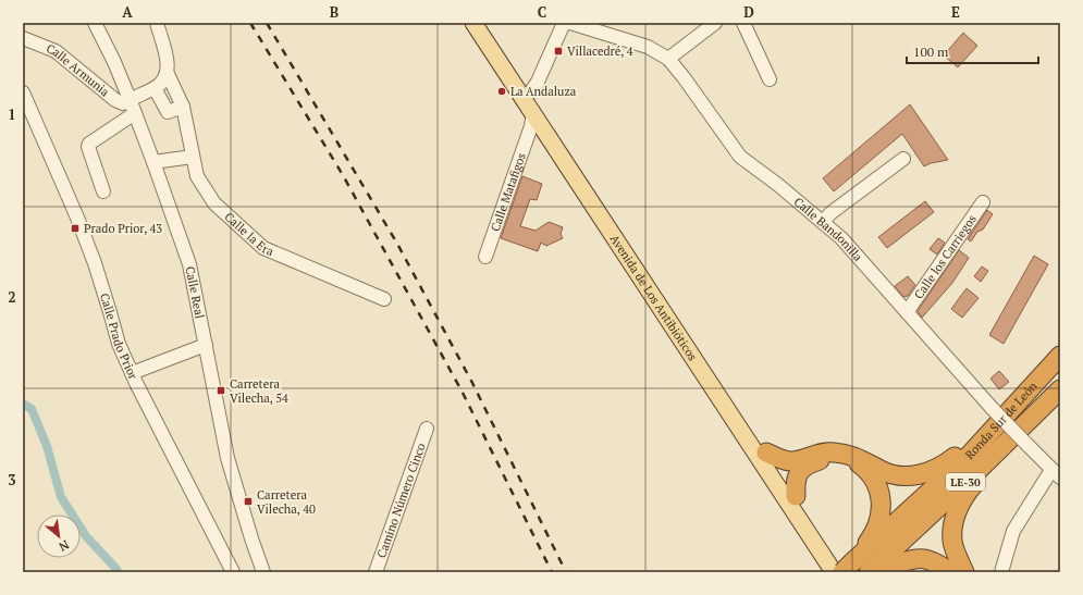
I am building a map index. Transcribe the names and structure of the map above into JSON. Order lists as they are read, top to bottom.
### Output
{
  "streets": {
    "highway": ["Ronda Sur de León", "LE-30"],
    "main road": ["Avenida de Los Antibióticos"],
    "street": [
      "Calle Armunia",
      "Calle Matafigos",
      "Calle Bandonilla",
      "Calle la Era",
      "Calle los Carriegos",
      "Calle Real",
      "Calle Prado Prior",
      "Camino Número Cinco"
    ]
  },
  "crossings": [
    ["Calle Armunia", "Calle Real"],
    ["Calle Matafigos", "Avenida de Los Antibióticos"],
    ["Calle Bandonilla", "Calle los Carriegos"],
    ["Avenida de Los Antibióticos", "Ronda Sur de León"]
  ],
  "places": {
    "transit": [
      "Villacedré, 4",
      "Prado Prior, 43",
      "Carretera Vilecha, 54",
      "Carretera Vilecha, 40"
    ],
    "other": ["La Andaluza"]
  },
  "scale_bar": "100 m",
  "north": "bottom right",
  "grid": {
    "columns": [
      "A",
      "B",
      "C",
      "D",
      "E"
    ],
    "rows": ["1", "2", "3"]
  }
}
